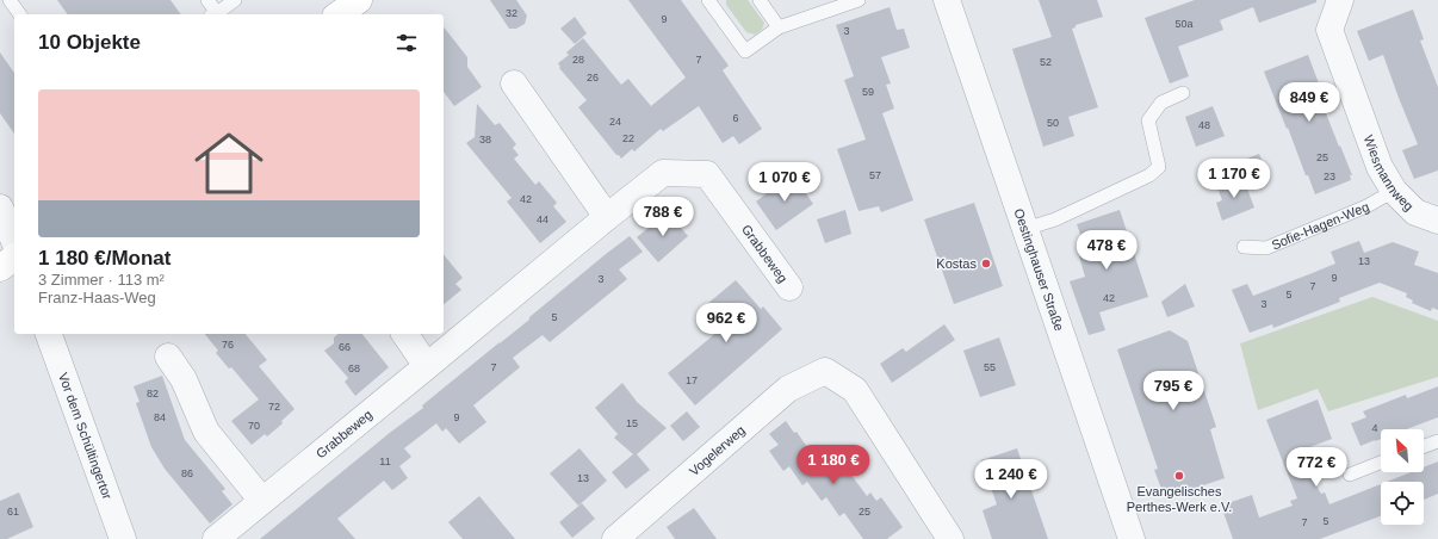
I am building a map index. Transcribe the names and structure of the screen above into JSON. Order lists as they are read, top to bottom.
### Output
{
  "streets": {
    "street": [
      "Wiesmannweg",
      "Grabbeweg",
      "Oestinghauser Straße",
      "Vor dem Schültingertor",
      "Vogelerweg"
    ],
    "lane": ["Sofie-Hagen-Weg"]
  },
  "crossings": [
    ["Wiesmannweg", "Sofie-Hagen-Weg"]
  ],
  "places": ["Kostas", "Evangelisches Perthes-Werk e.V."],
  "house_numbers": [
    "32",
    "9",
    "50a",
    "3",
    "28",
    "7",
    "52",
    "26",
    "59",
    "6",
    "24",
    "50",
    "48",
    "22",
    "38",
    "25",
    "57",
    "23",
    "42",
    "44",
    "13",
    "9",
    "3",
    "7",
    "5",
    "42",
    "3",
    "5",
    "76",
    "66",
    "7",
    "55",
    "68",
    "17",
    "82",
    "72",
    "84",
    "9",
    "15",
    "70",
    "4",
    "11",
    "86",
    "13",
    "61",
    "25",
    "5",
    "7"
  ],
  "north": "top left",
  "page": {
    "heading": "10 Objekte",
    "list": [
      {
        "name": "1 180 €/Monat",
        "note": "3 Zimmer · 113 m² · Franz-Haas-Weg"
      }
    ],
    "price": [
      "849 €",
      "1 170 €",
      "1 070 €",
      "788 €",
      "478 €",
      "962 €",
      "795 €",
      "1 180 €",
      "772 €",
      "1 240 €"
    ]
  }
}
